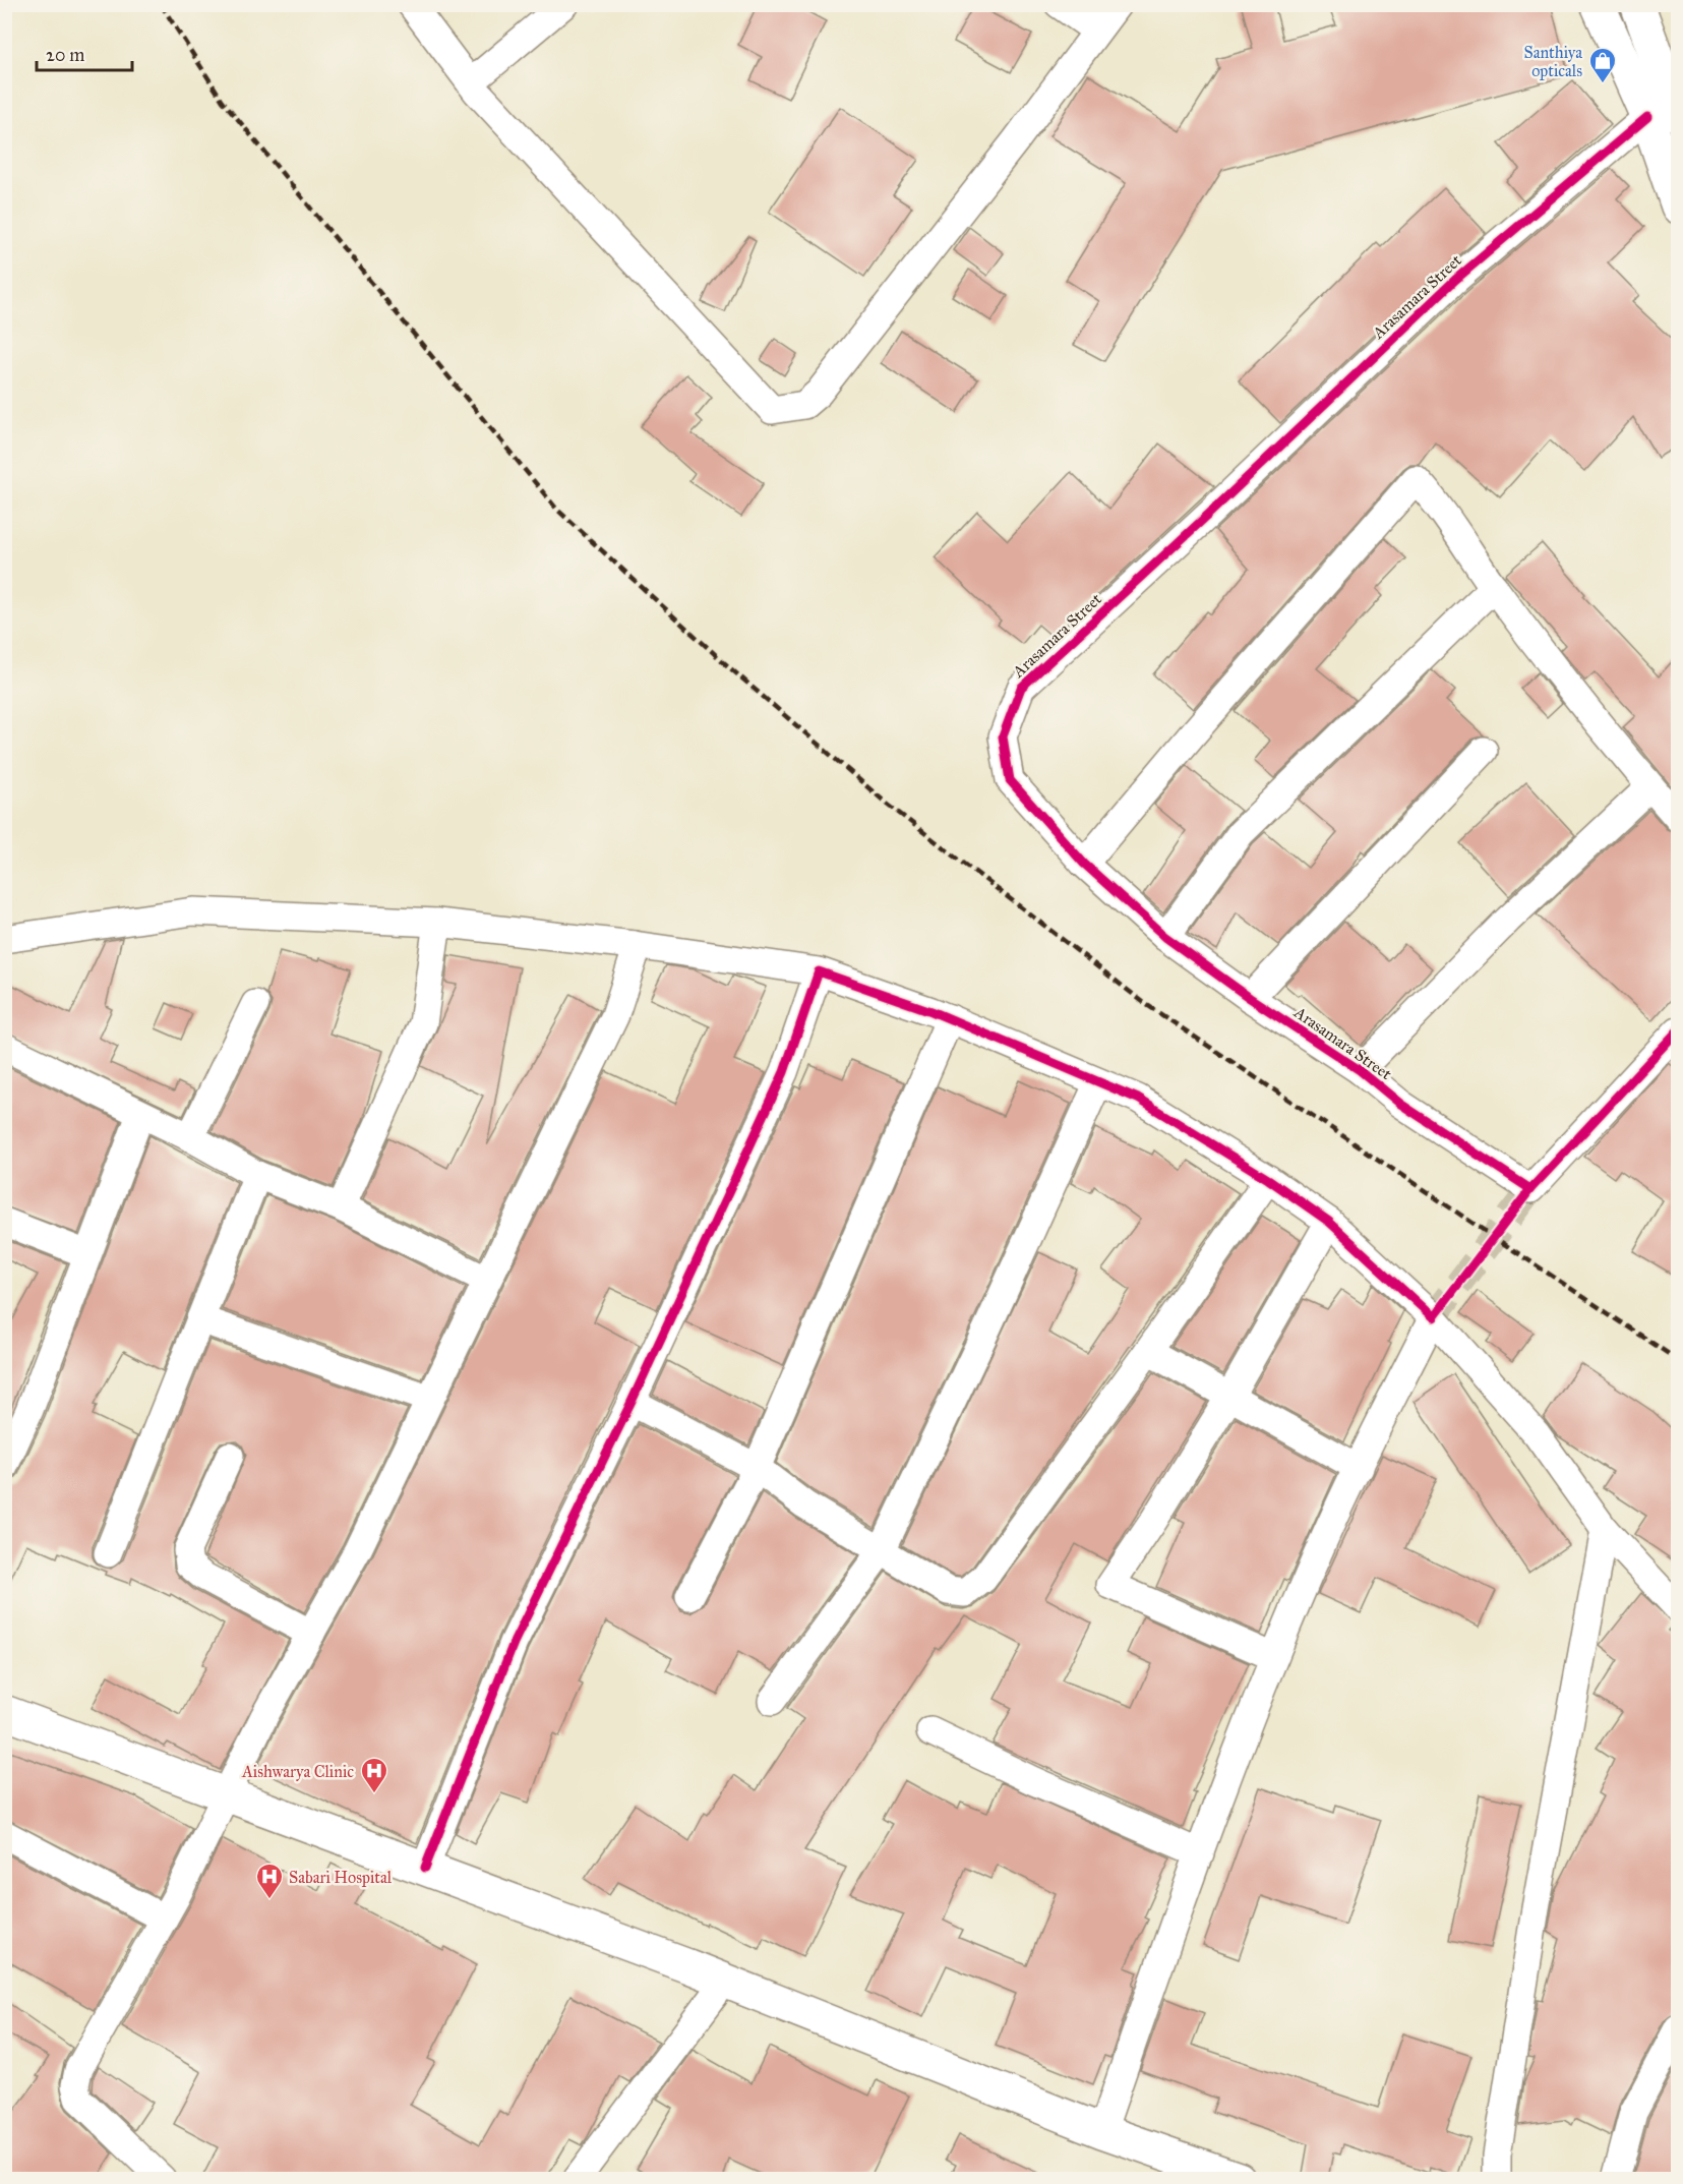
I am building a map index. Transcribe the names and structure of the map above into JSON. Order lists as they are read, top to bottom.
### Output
{
  "streets": {
    "street": ["Arasamara Street"]
  },
  "places": {
    "shop": ["Santhiya opticals"],
    "hospital": ["Aishwarya Clinic", "Sabari Hospital"]
  },
  "scale_bar": "20 m"
}
